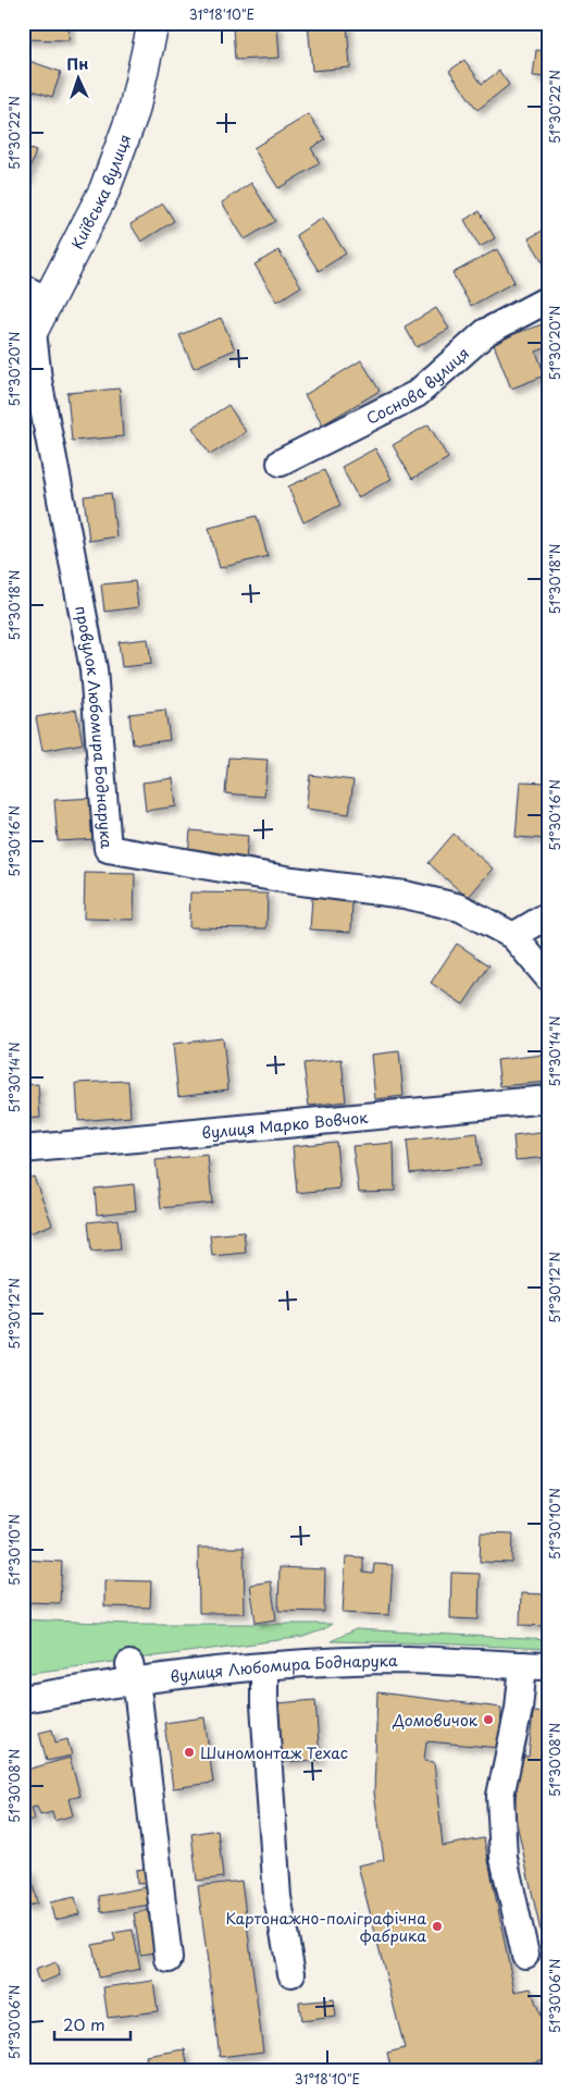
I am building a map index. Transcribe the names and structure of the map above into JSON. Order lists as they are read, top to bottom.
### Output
{
  "streets": {
    "main road": ["Київська вулиця"],
    "street": [
      "Соснова вулиця",
      "провулок Любомира Боднарука",
      "вулиця Марко Вовчок",
      "вулиця Любомира Боднарука"
    ]
  },
  "crossings": [
    ["Київська вулиця", "провулок Любомира Боднарука"]
  ],
  "places": ["Домовичок", "Шиномонтаж Техас", "Картонажно-поліграфічна фабрика"],
  "scale_bar": "20 m",
  "north": "top",
  "coordinates": [
    "31°18'10\"E",
    "51°30'22\"N",
    "51°30'20\"N",
    "51°30'18\"N",
    "51°30'16\"N",
    "51°30'14\"N",
    "51°30'12\"N",
    "51°30'10\"N",
    "51°30'08\"N",
    "51°30'06\"N"
  ]
}
